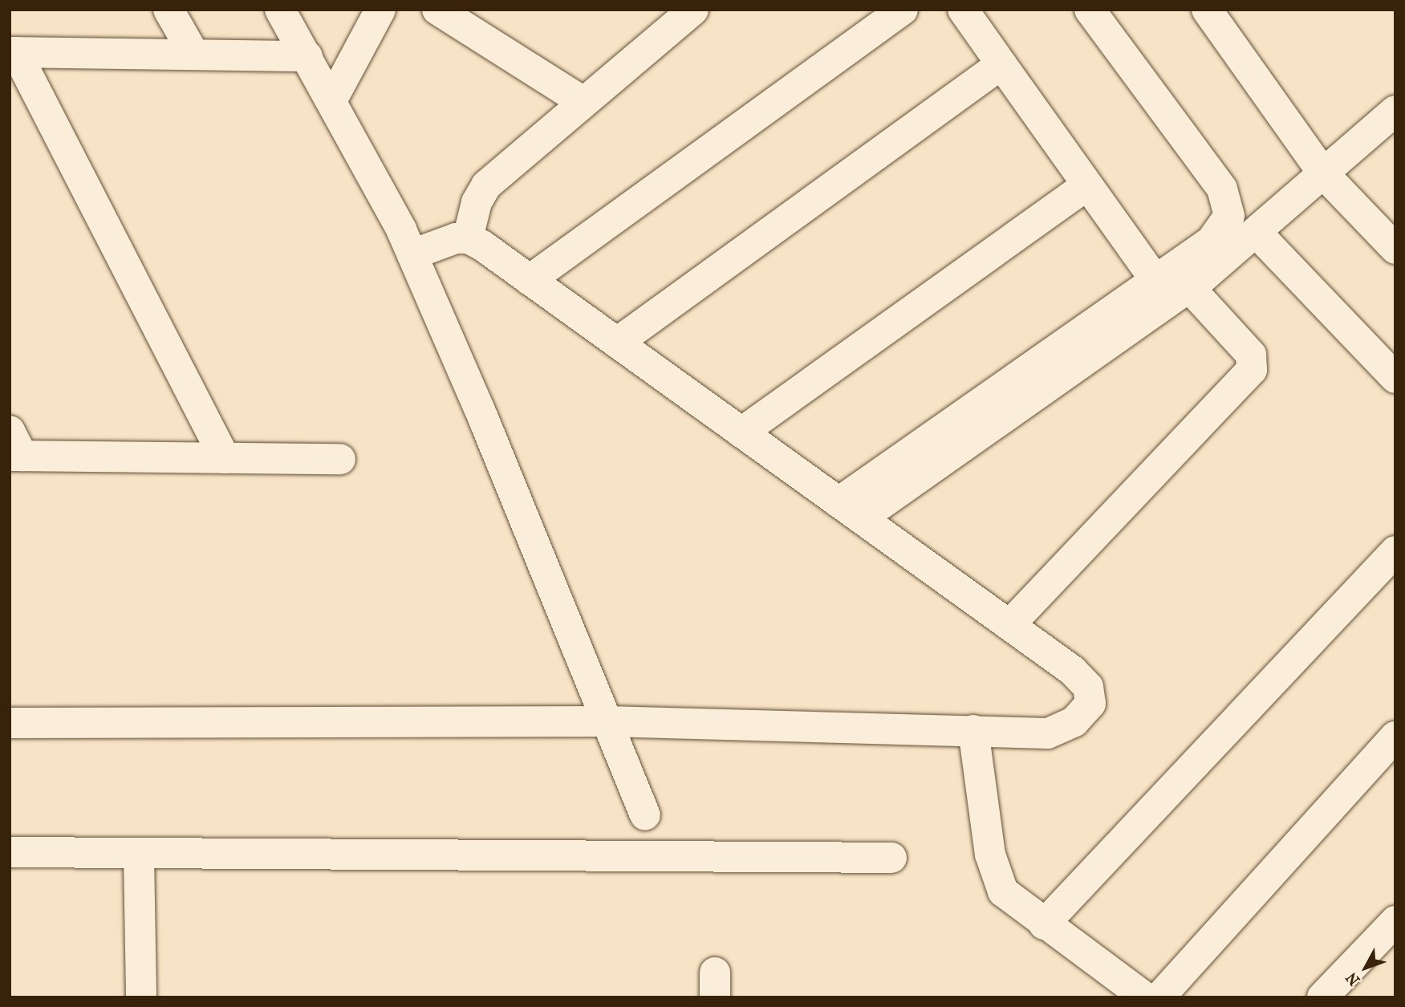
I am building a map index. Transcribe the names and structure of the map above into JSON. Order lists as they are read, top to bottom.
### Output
{
  "north": "bottom left"
}
